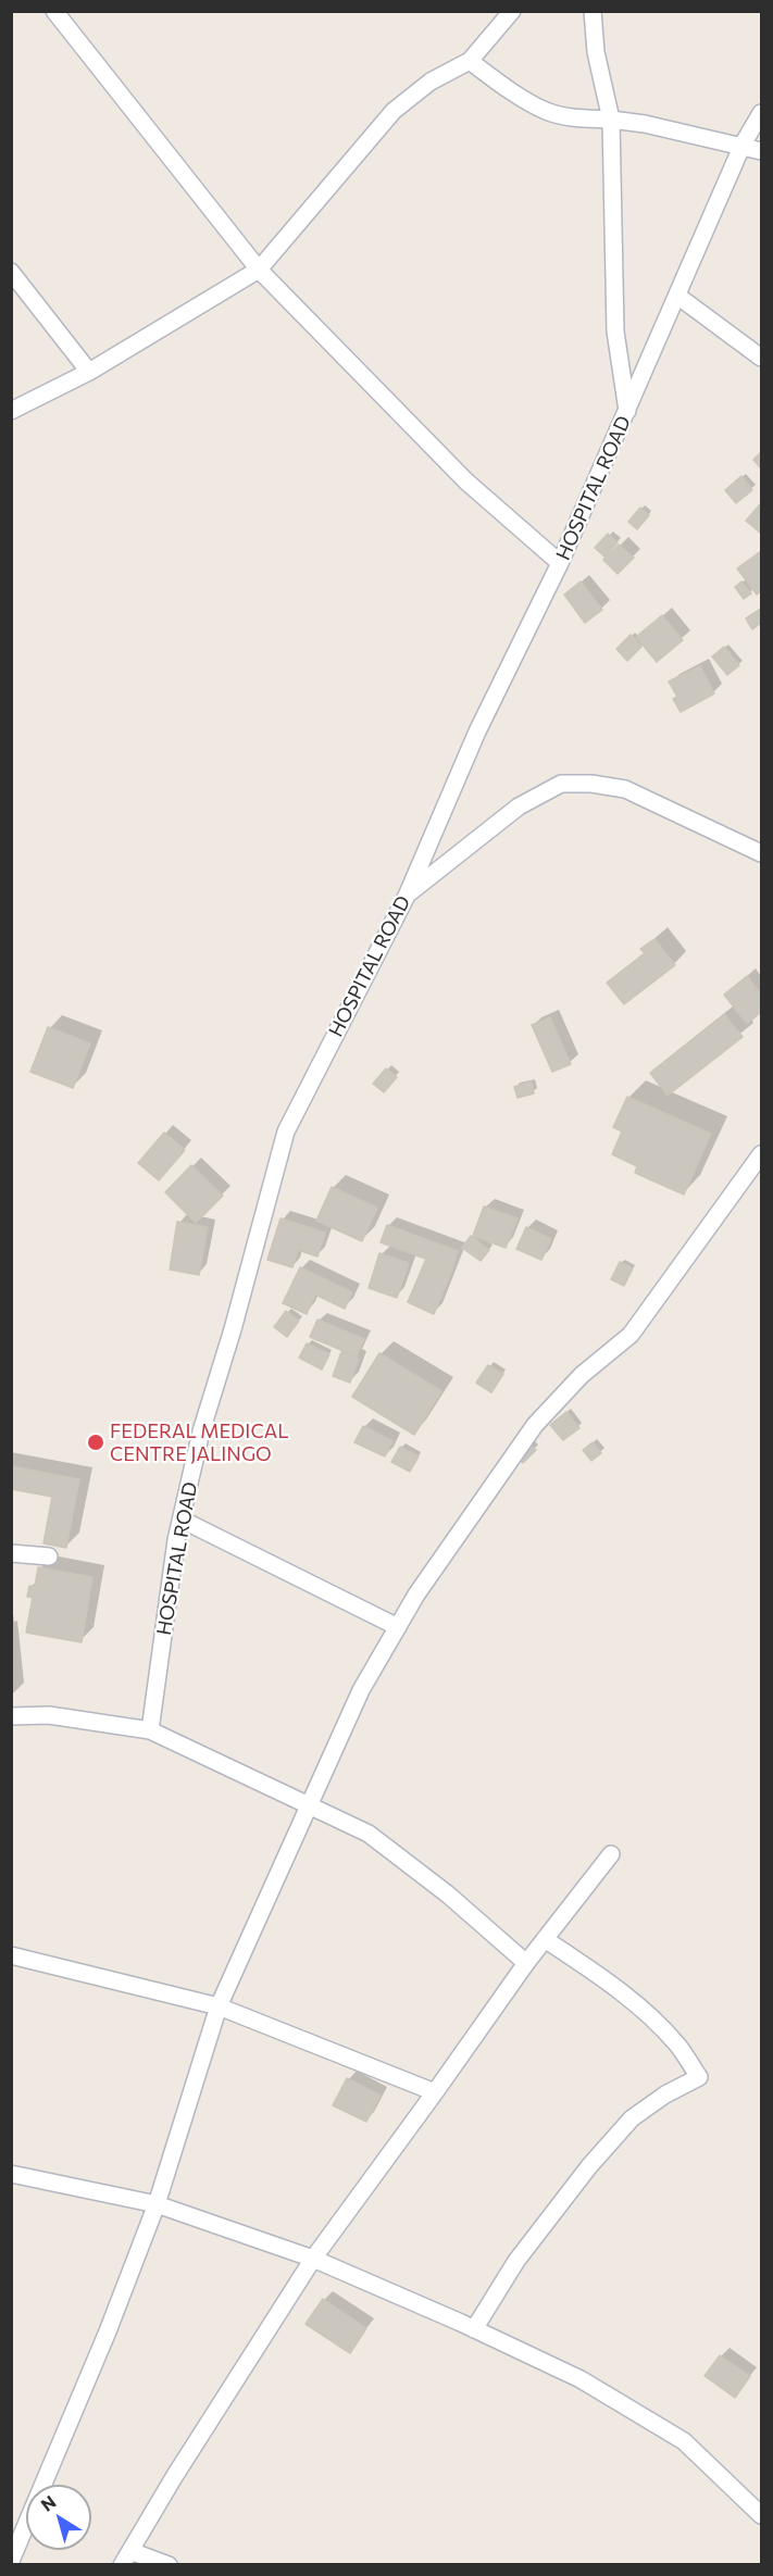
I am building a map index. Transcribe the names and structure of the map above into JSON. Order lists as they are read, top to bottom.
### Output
{
  "streets": {
    "street": ["HOSPITAL ROAD"]
  },
  "places": ["FEDERAL MEDICAL CENTRE JALINGO"],
  "north": "top left"
}
